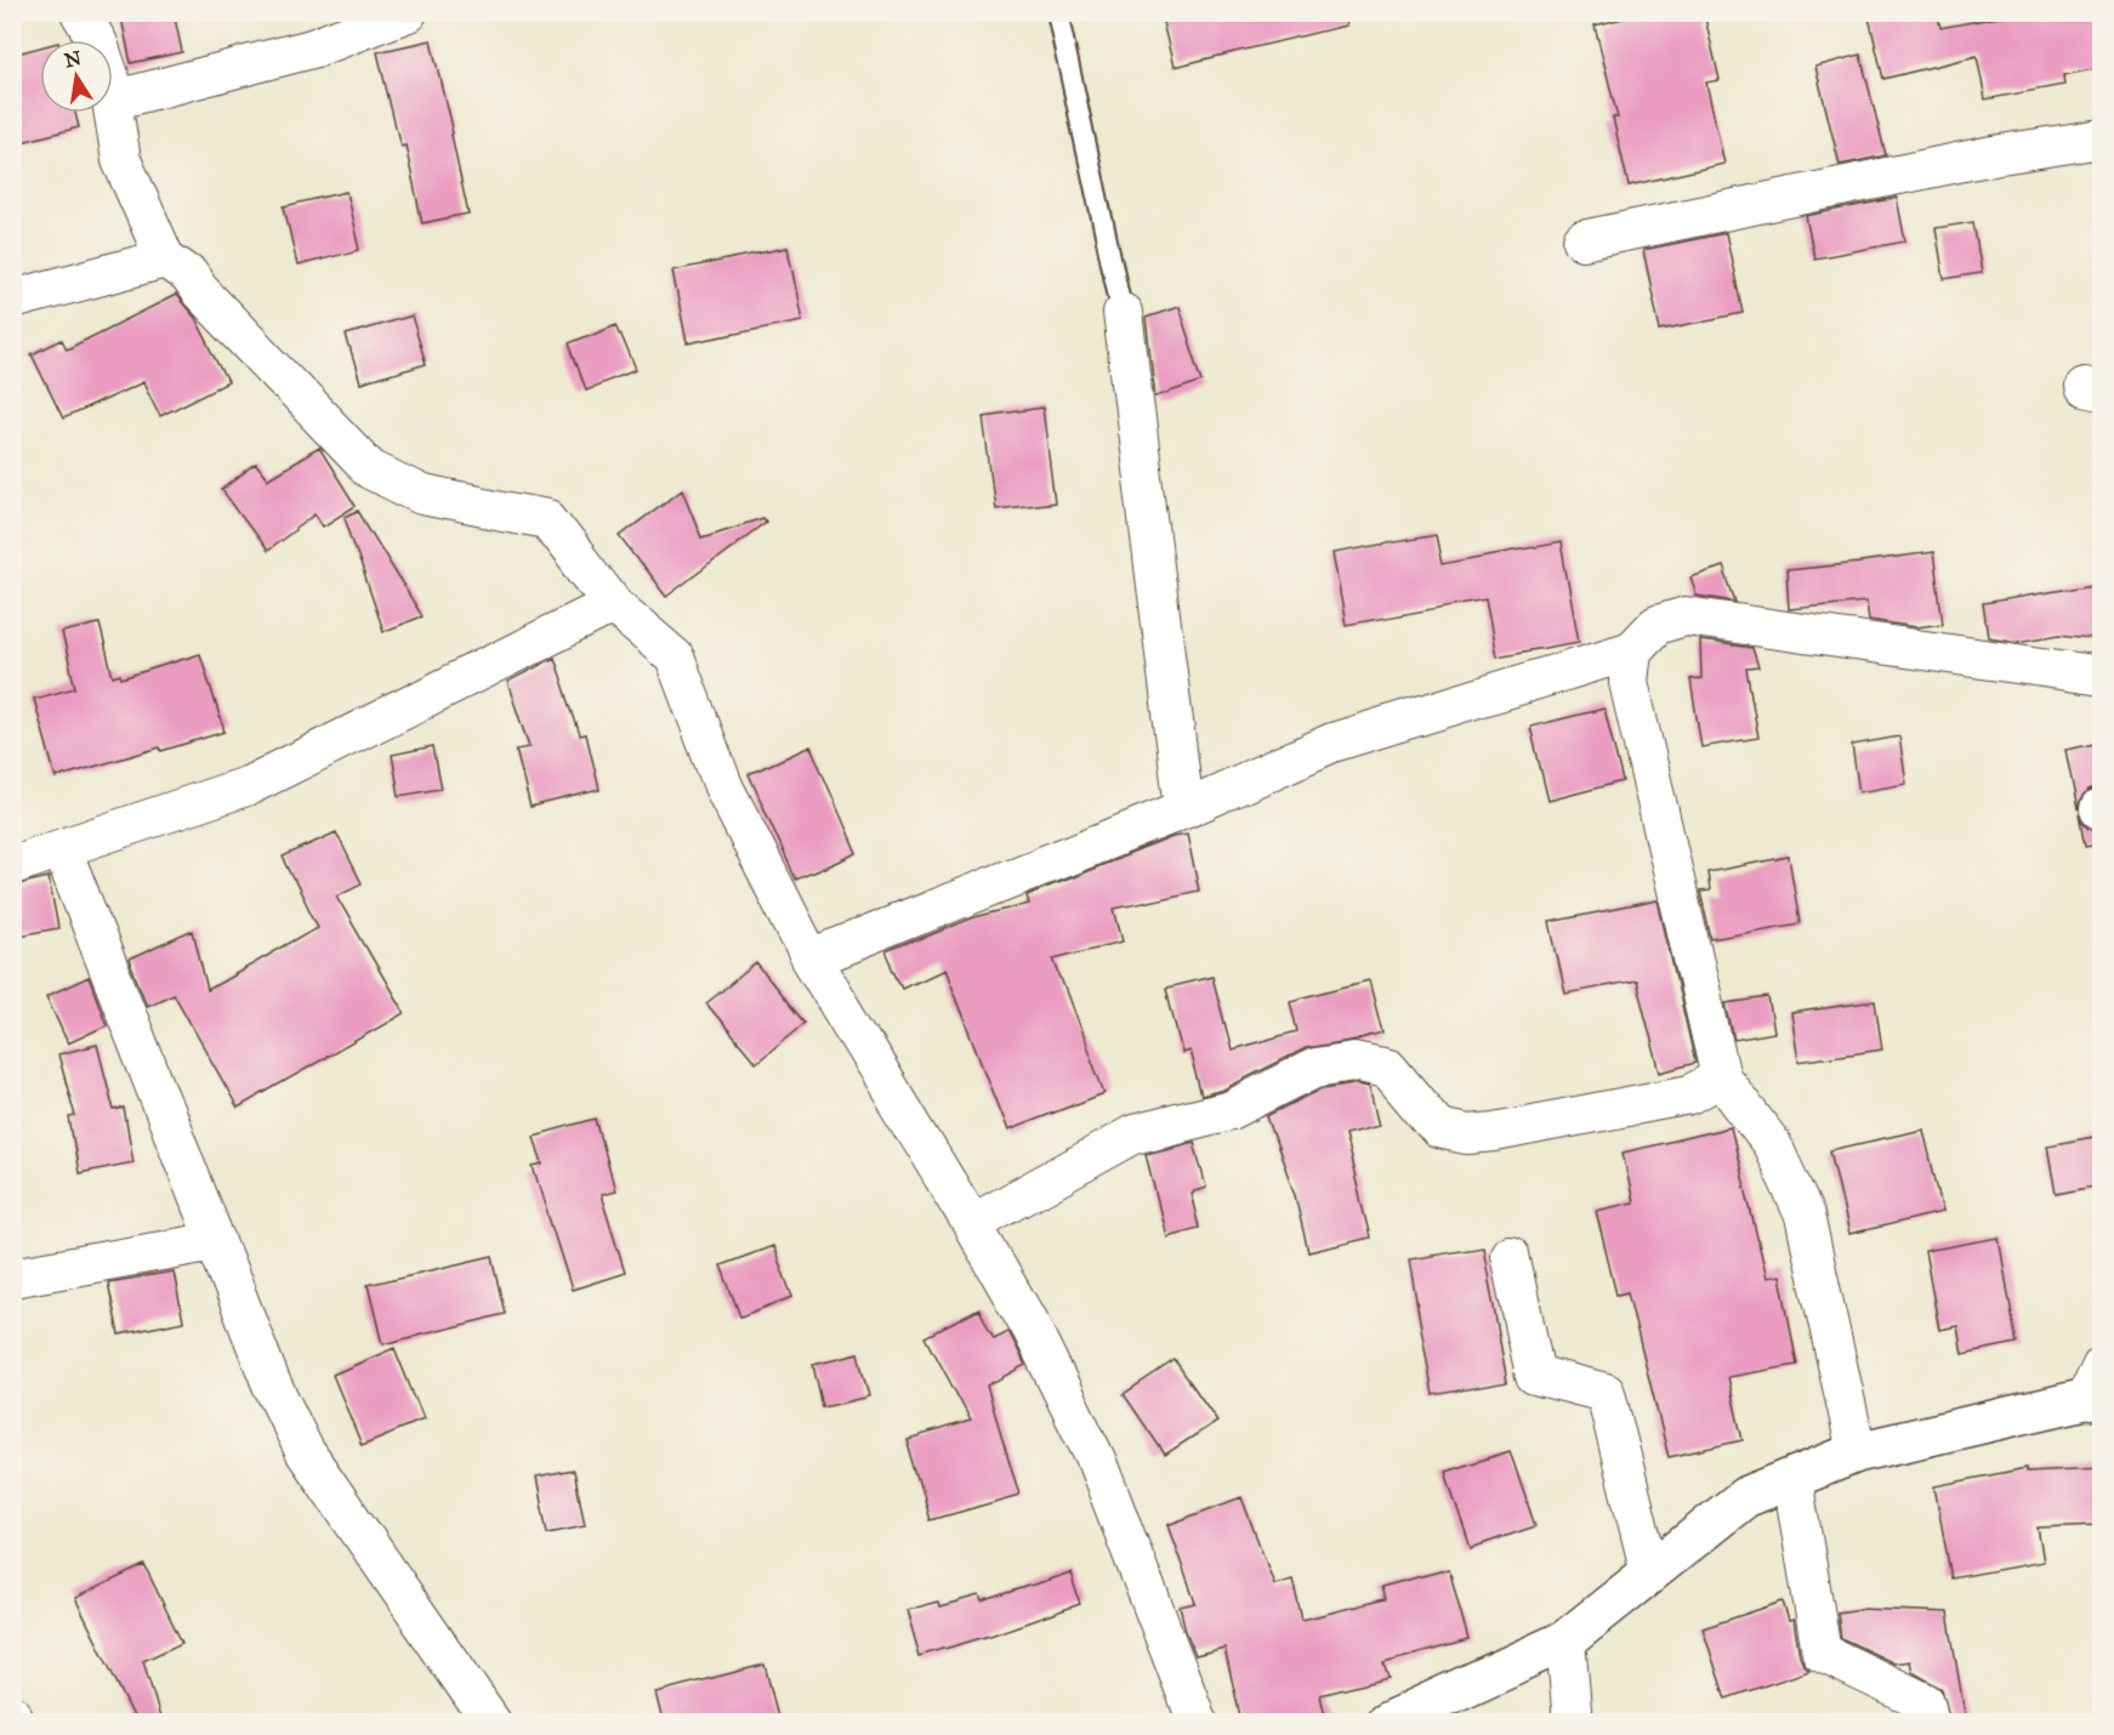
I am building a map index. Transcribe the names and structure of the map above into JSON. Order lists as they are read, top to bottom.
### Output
{
  "north": "top"
}
